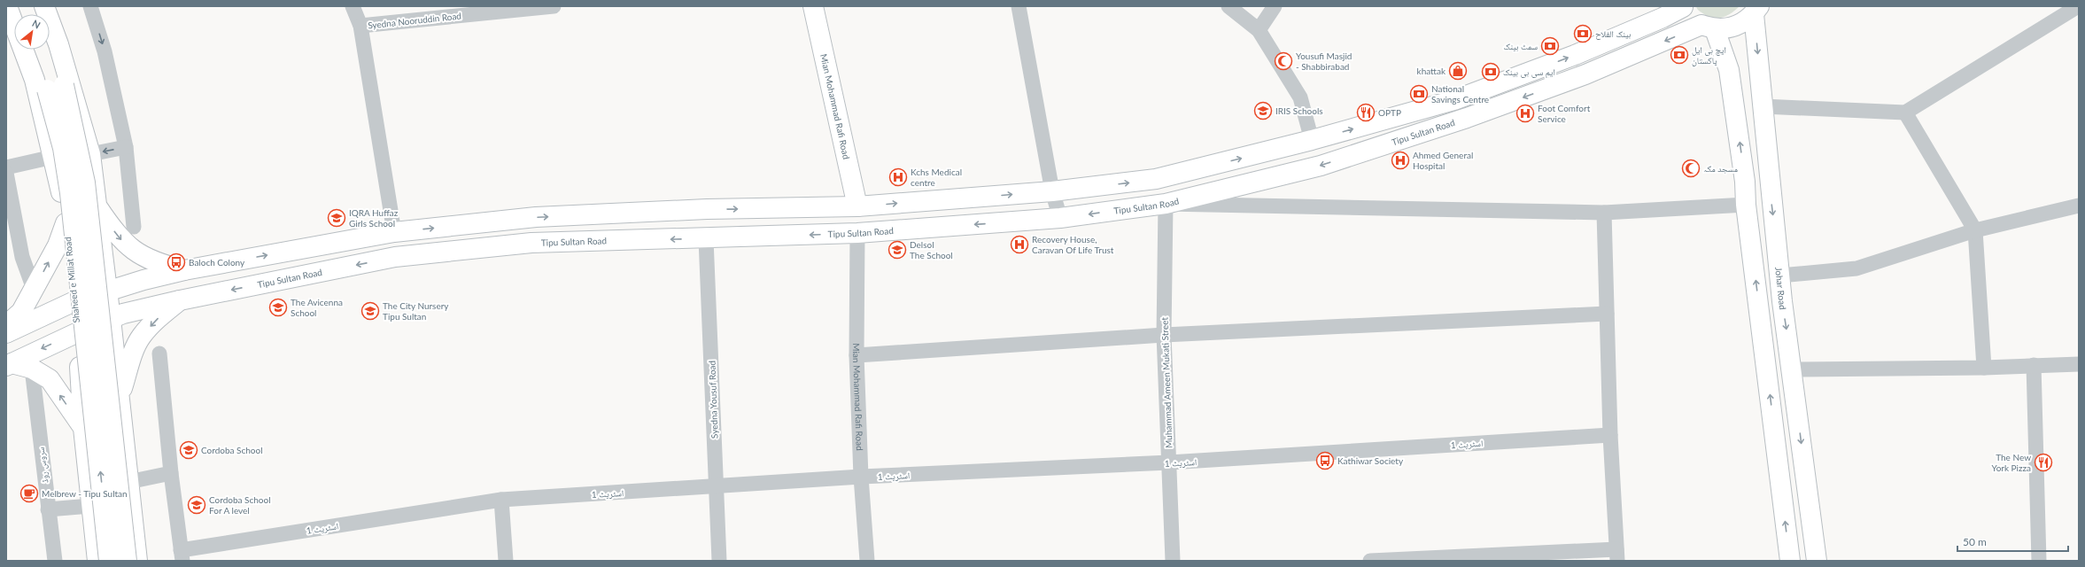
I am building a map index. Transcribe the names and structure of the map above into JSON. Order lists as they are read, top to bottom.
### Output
{
  "streets": {
    "main road": [
      "Mian Mohammad Rafi Road",
      "Tipu Sultan Road",
      "Shaheed e Millat Road",
      "Johar Road"
    ],
    "street": [
      "Syedna Nooruddin Road",
      "Muhammad Ameen Mukati Street",
      "Syedna Yousuf Road",
      "اسٹریٹ 1",
      "سروس روڈ"
    ]
  },
  "crossings": [
    ["Mian Mohammad Rafi Road", "Tipu Sultan Road"],
    ["Mian Mohammad Rafi Road", "اسٹریٹ 1"],
    ["Tipu Sultan Road", "Shaheed e Millat Road"],
    ["Tipu Sultan Road", "Johar Road"],
    ["Tipu Sultan Road", "Muhammad Ameen Mukati Street"],
    ["Tipu Sultan Road", "Syedna Yousuf Road"],
    ["Muhammad Ameen Mukati Street", "اسٹریٹ 1"],
    ["Syedna Yousuf Road", "اسٹریٹ 1"]
  ],
  "places": {
    "bank": [
      "بینک الفلاح",
      "سمٹ بینک",
      "ایچ بی ایل پاکستان",
      "ایم سی بی بینک",
      "National Savings Centre"
    ],
    "mosque": ["Yousufi Masjid - Shabbirabad", "مسجد مکہ"],
    "shop": ["khattak"],
    "school or university": [
      "IRIS Schools",
      "IQRA Huffaz Girls School",
      "Delsol The School",
      "The Avicenna School",
      "The City Nursery Tipu Sultan",
      "Cordoba School",
      "Cordoba School For A level"
    ],
    "restaurant": ["OPTP", "The New York Pizza"],
    "hospital": [
      "Foot Comfort Service",
      "Ahmed General Hospital",
      "Kchs Medical centre",
      "Recovery House, Caravan Of Life Trust"
    ],
    "bus stop": ["Baloch Colony", "Kathiwar Society"],
    "cafe": ["Melbrew - Tipu Sultan"]
  },
  "scale_bar": "50 m",
  "north": "top right"
}
